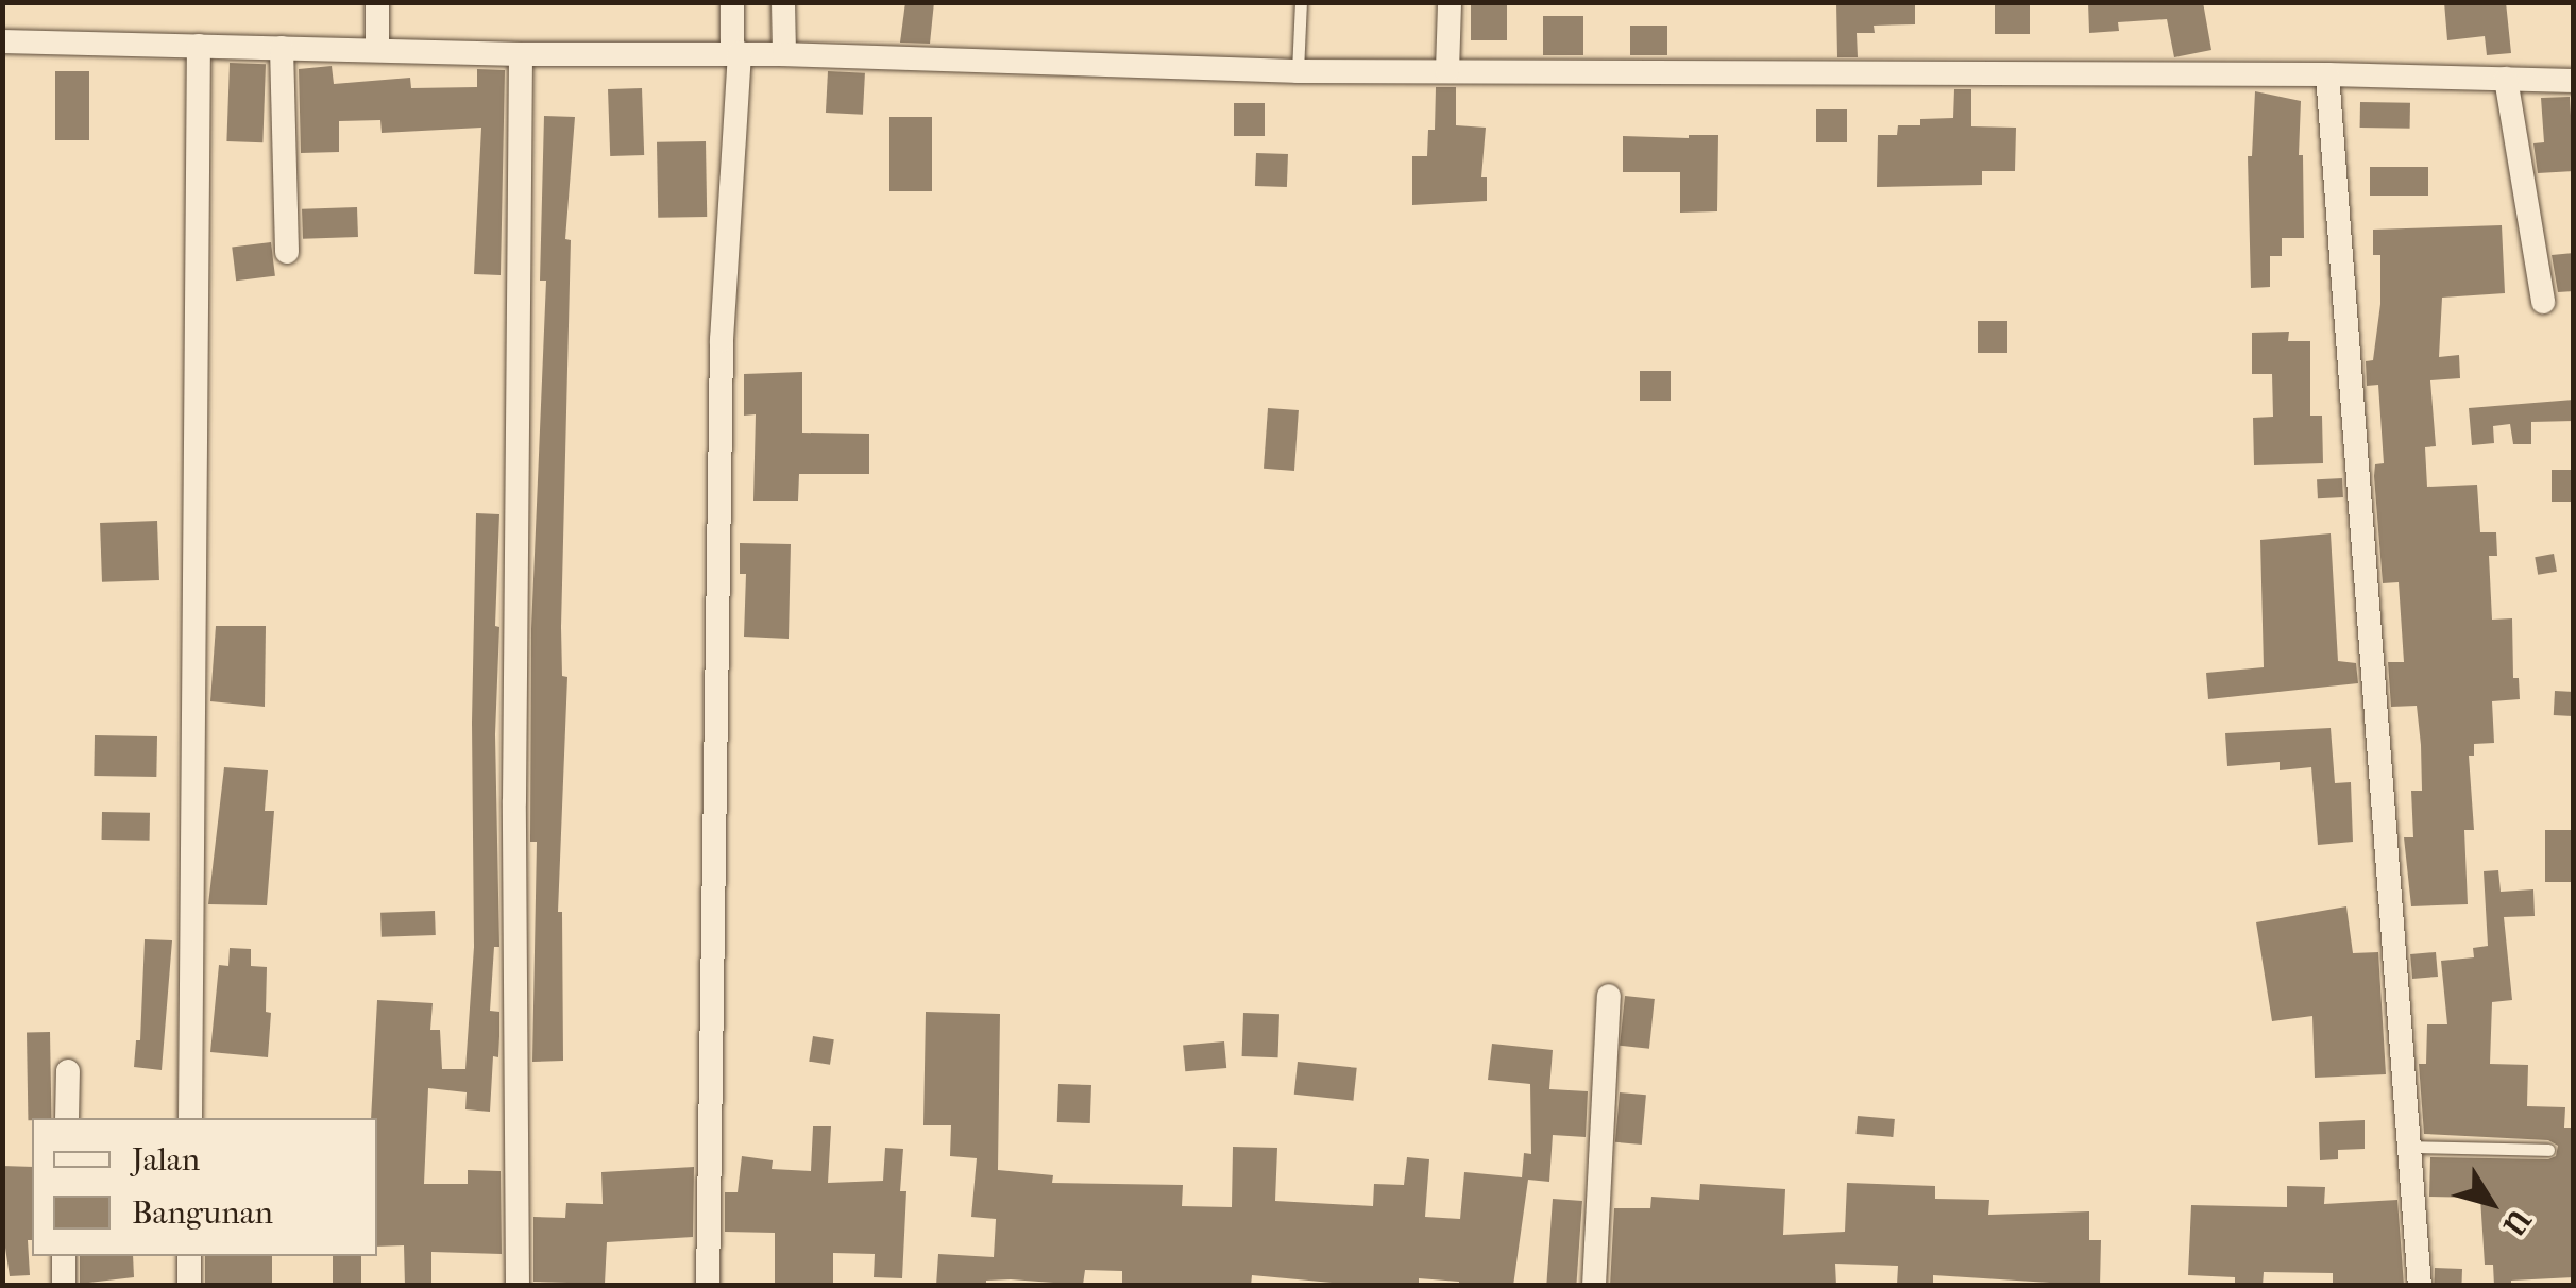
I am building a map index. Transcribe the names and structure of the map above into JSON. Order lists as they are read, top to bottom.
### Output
{
  "legend": ["Jalan", "Bangunan"],
  "north": "bottom right"
}
